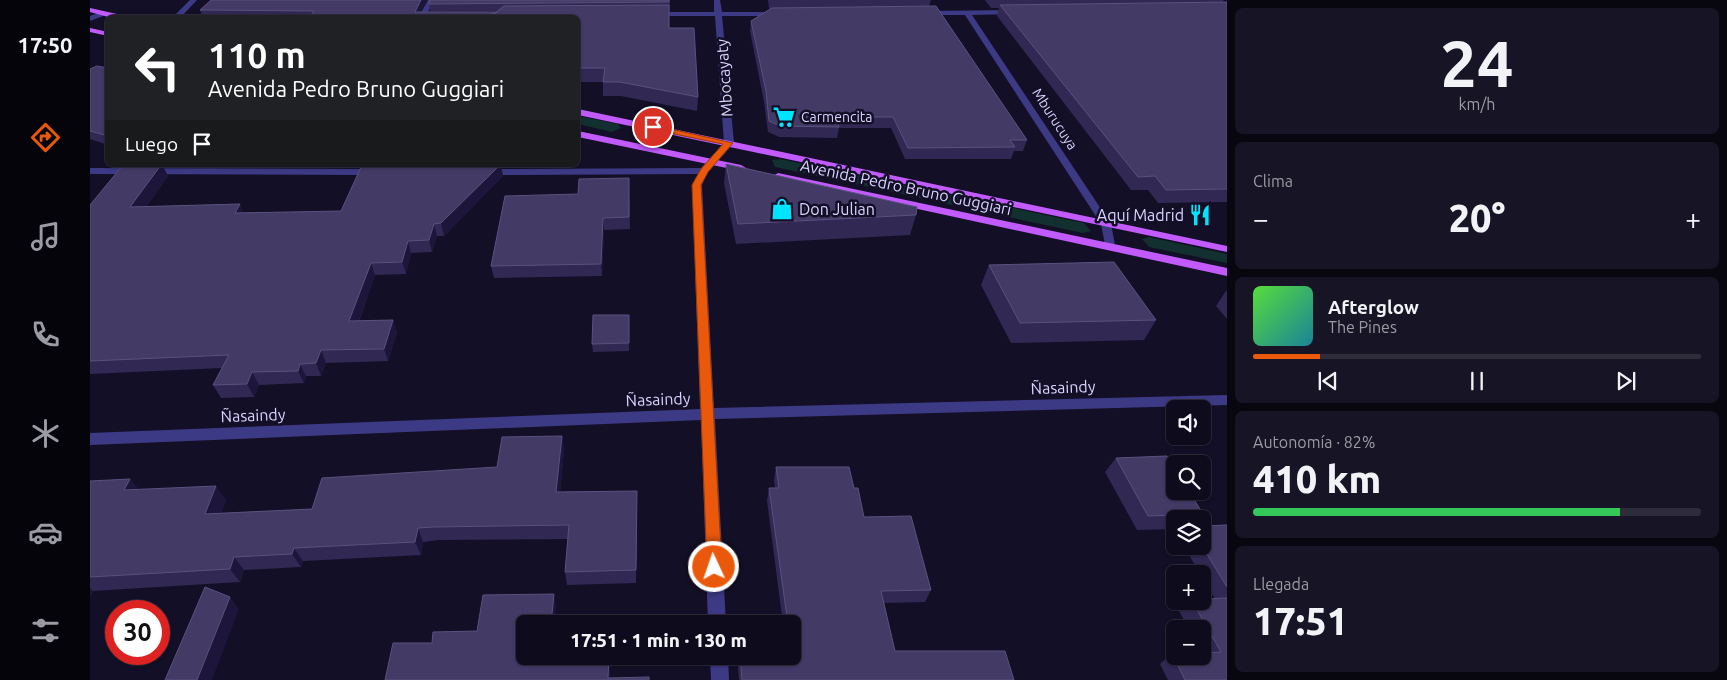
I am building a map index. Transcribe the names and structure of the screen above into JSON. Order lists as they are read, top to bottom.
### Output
{
  "streets": {
    "main road": ["Avenida Pedro Bruno Guggiari"],
    "street": ["Mbocayaty", "Mburucuya", "Ñasaindy"]
  },
  "crossings": [
    ["Mbocayaty", "Avenida Pedro Bruno Guggiari"],
    ["Mburucuya", "Avenida Pedro Bruno Guggiari"]
  ],
  "places": {
    "supermarket": ["Carmencita"],
    "shop": ["Don Julian"],
    "restaurant": ["Aquí Madrid"]
  },
  "page": {
    "tabs": "17:50",
    "tile": [
      ["24", "km/h"],
      "Clima",
      ["Autonomía · 82%", "410 km"],
      ["Llegada", "17:51"]
    ],
    "turn": ["110 m", "Avenida Pedro Bruno Guggiari"],
    "then": "Luego",
    "heat": ["−", "20°", "+"],
    "song": ["Afterglow", "The Pines"],
    "map_buttons": ["+", "−"],
    "limit": "30",
    "trip": "17:51 · 1 min · 130 m"
  }
}
